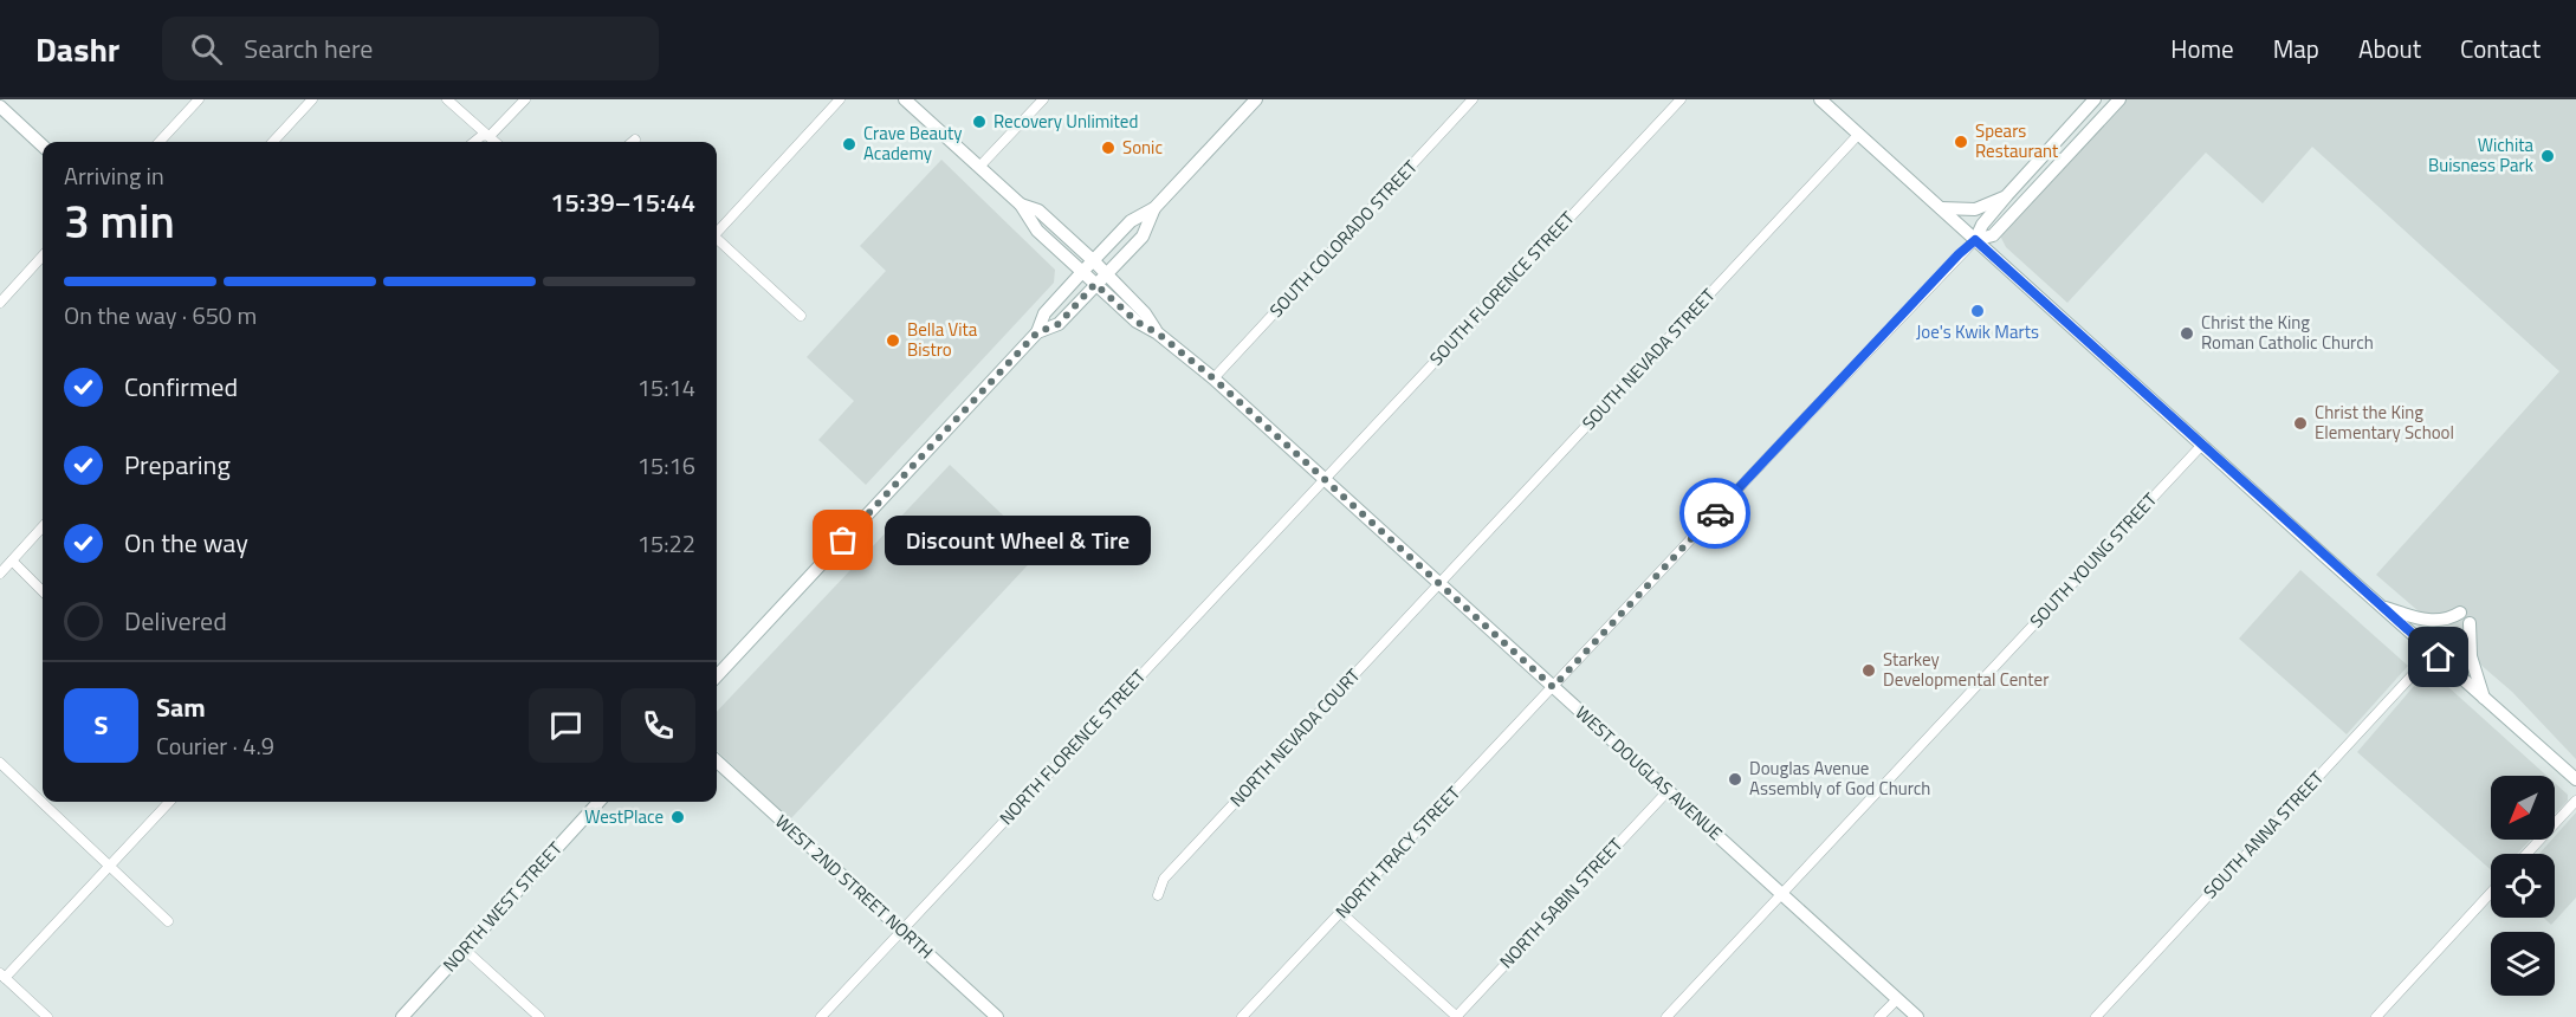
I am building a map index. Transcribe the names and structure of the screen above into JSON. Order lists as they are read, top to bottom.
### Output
{
  "streets": {
    "main road": ["WEST DOUGLAS AVENUE", "WEST 2ND STREET NORTH", "NORTH WEST STREET"],
    "street": [
      "SOUTH COLORADO STREET",
      "SOUTH FLORENCE STREET",
      "SOUTH NEVADA STREET",
      "SOUTH YOUNG STREET",
      "NORTH NEVADA COURT",
      "NORTH FLORENCE STREET",
      "SOUTH ANNA STREET",
      "NORTH TRACY STREET",
      "NORTH SABIN STREET"
    ]
  },
  "crossings": [
    ["SOUTH COLORADO STREET", "WEST DOUGLAS AVENUE"],
    ["SOUTH FLORENCE STREET", "NORTH FLORENCE STREET"],
    ["SOUTH FLORENCE STREET", "WEST DOUGLAS AVENUE"],
    ["SOUTH NEVADA STREET", "NORTH NEVADA COURT"],
    ["SOUTH NEVADA STREET", "WEST DOUGLAS AVENUE"],
    ["SOUTH YOUNG STREET", "WEST DOUGLAS AVENUE"],
    ["NORTH NEVADA COURT", "WEST DOUGLAS AVENUE"],
    ["NORTH FLORENCE STREET", "WEST DOUGLAS AVENUE"],
    ["NORTH FLORENCE STREET", "WEST 2ND STREET NORTH"],
    ["WEST DOUGLAS AVENUE", "NORTH TRACY STREET"],
    ["WEST DOUGLAS AVENUE", "NORTH SABIN STREET"]
  ],
  "places": [
    "Recovery Unlimited",
    "Spears Restaurant",
    "Crave Beauty Academy",
    "Sonic",
    "Wichita Buisness Park",
    "Joe's Kwik Marts",
    "Christ the King Roman Catholic Church",
    "Bella Vita Bistro",
    "Christ the King Elementary School",
    "Discount Wheel & Tire",
    "Starkey Developmental Center",
    "Douglas Avenue Assembly of God Church",
    "WestPlace"
  ],
  "north": "bottom left",
  "page": {
    "header": "Dashr",
    "search": "Search here",
    "nav": [
      "Home",
      "Map",
      "About",
      "Contact"
    ],
    "heading": ["3 min", "Arriving in", "15:39–15:44"],
    "panel": ["Sam", "Courier · 4.9"],
    "bar": "On the way · 650 m",
    "list": [
      ["Confirmed", "15:14"],
      ["Preparing", "15:16"],
      ["On the way", "15:22"],
      "Delivered"
    ],
    "bubble": "Discount Wheel & Tire",
    "round": "S"
  }
}
